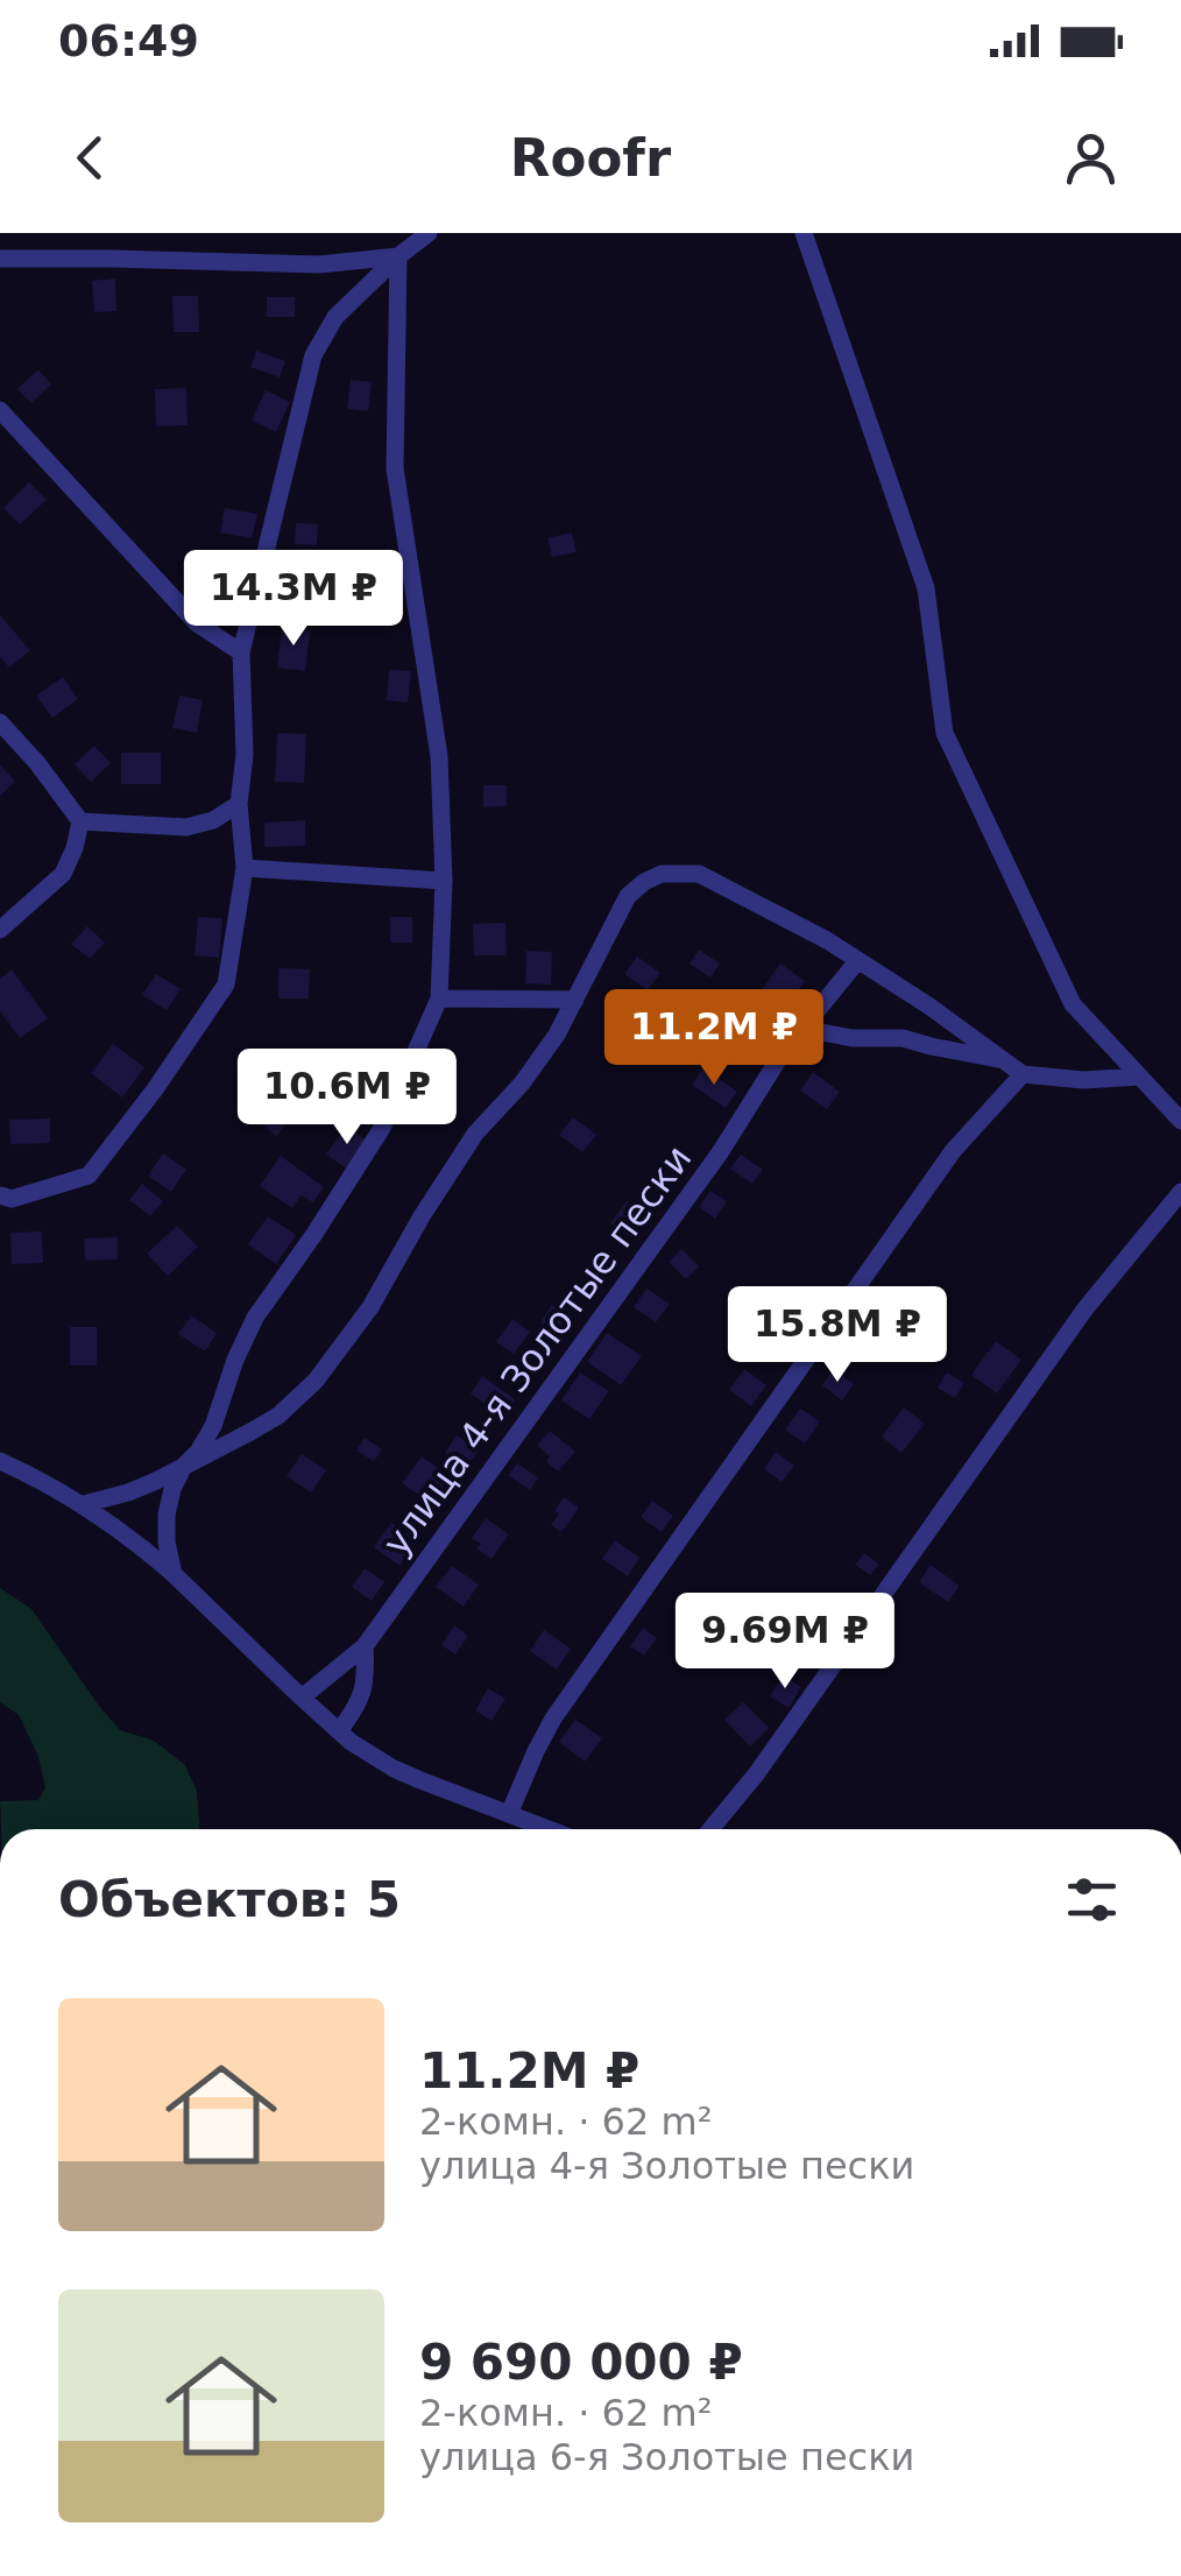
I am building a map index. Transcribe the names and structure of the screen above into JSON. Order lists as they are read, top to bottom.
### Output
{
  "streets": {
    "street": ["улица 4-я Золотые пески"]
  },
  "page": {
    "status": "06:49",
    "header": "Roofr",
    "price": [
      "14.3M ₽",
      "11.2M ₽",
      "10.6M ₽",
      "15.8M ₽",
      "9.69M ₽"
    ],
    "heading": "Объектов: 5",
    "list": [
      {
        "name": "11.2M ₽",
        "note": "2-комн. · 62 m² · улица 4-я Золотые пески"
      },
      {
        "name": "9 690 000 ₽",
        "note": "2-комн. · 62 m² · улица 6-я Золотые пески"
      }
    ]
  }
}
